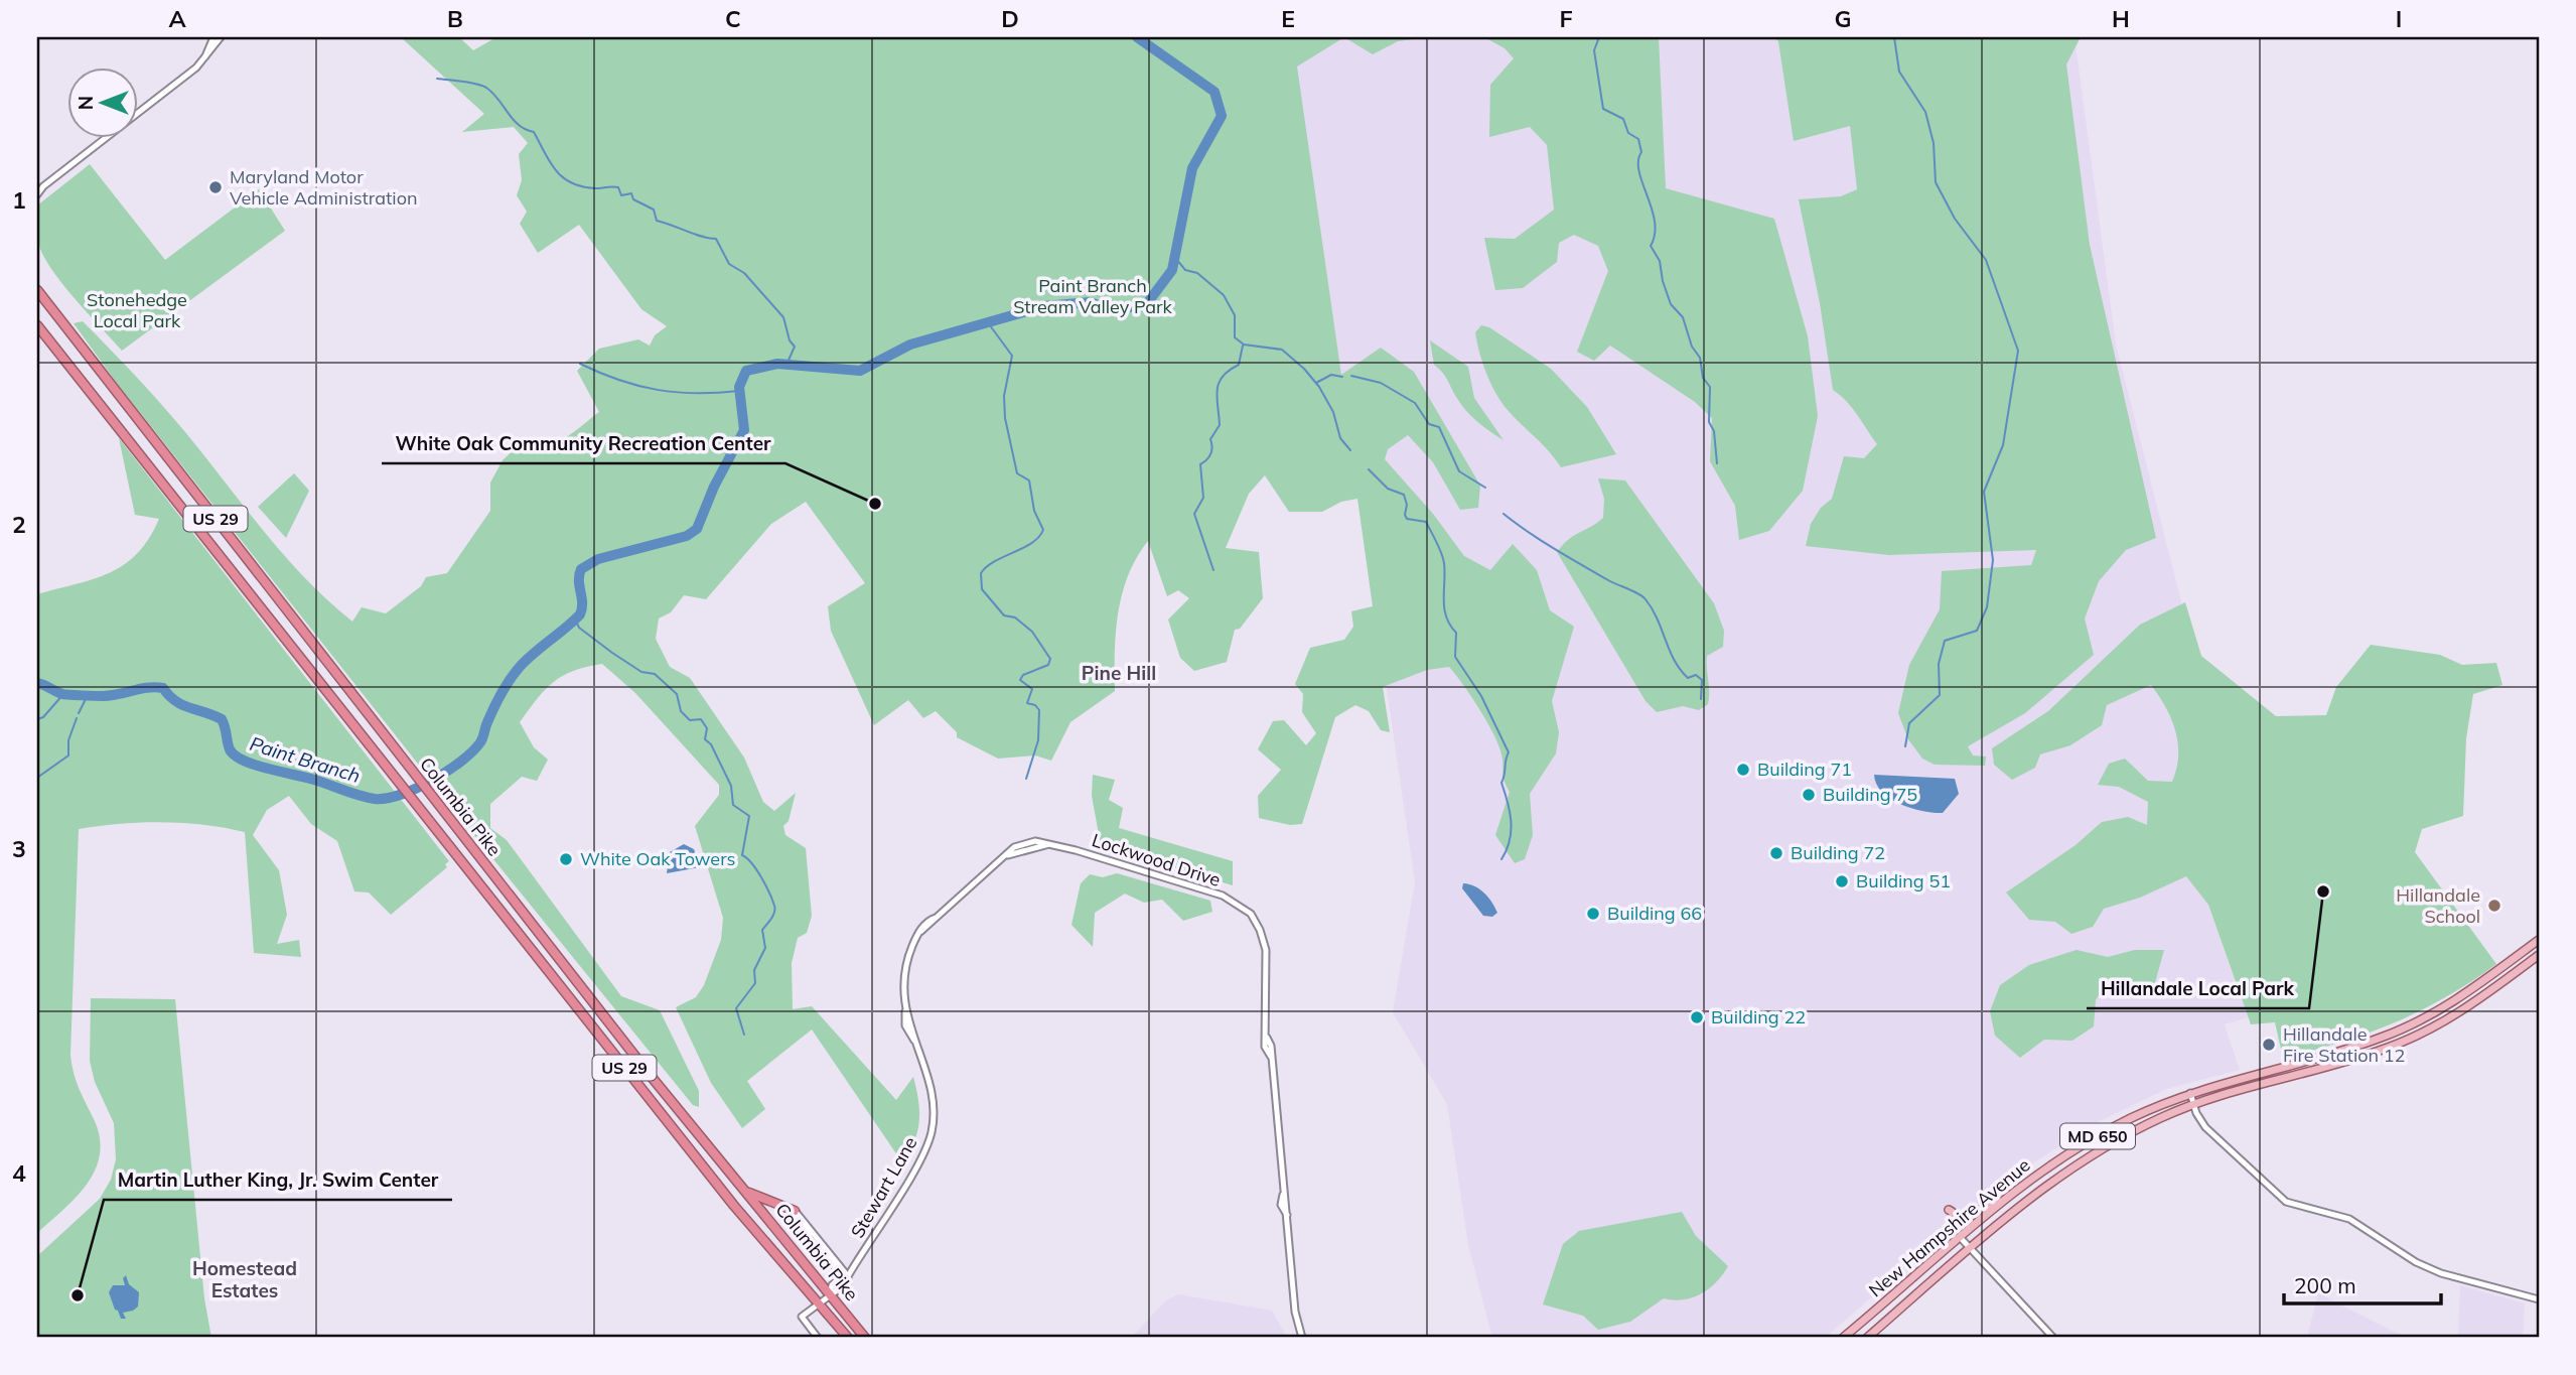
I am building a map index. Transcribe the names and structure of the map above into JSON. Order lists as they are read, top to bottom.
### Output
{
  "streets": {
    "highway": ["US 29", "Columbia Pike"],
    "main road": ["MD 650", "New Hampshire Avenue"],
    "street": ["Lockwood Drive", "Stewart Lane"]
  },
  "crossings": [
    ["Columbia Pike", "Stewart Lane"],
    ["Lockwood Drive", "Stewart Lane"]
  ],
  "districts": ["Pine Hill", "Homestead Estates"],
  "water": ["Paint Branch"],
  "parks": ["Paint Branch Stream Valley Park", "Stonehedge Local Park"],
  "places": [
    "Maryland Motor Vehicle Administration",
    "White Oak Community Recreation Center",
    "Building 71",
    "Building 75",
    "Building 72",
    "White Oak Towers",
    "Building 51",
    "Hillandale Local Park",
    "Hillandale School",
    "Building 66",
    "Building 22",
    "Hillandale Fire Station 12",
    "Martin Luther King, Jr. Swim Center"
  ],
  "scale_bar": "200 m",
  "north": "left",
  "grid": {
    "columns": [
      "A",
      "B",
      "C",
      "D",
      "E",
      "F",
      "G",
      "H",
      "I"
    ],
    "rows": [
      "1",
      "2",
      "3",
      "4"
    ]
  }
}
